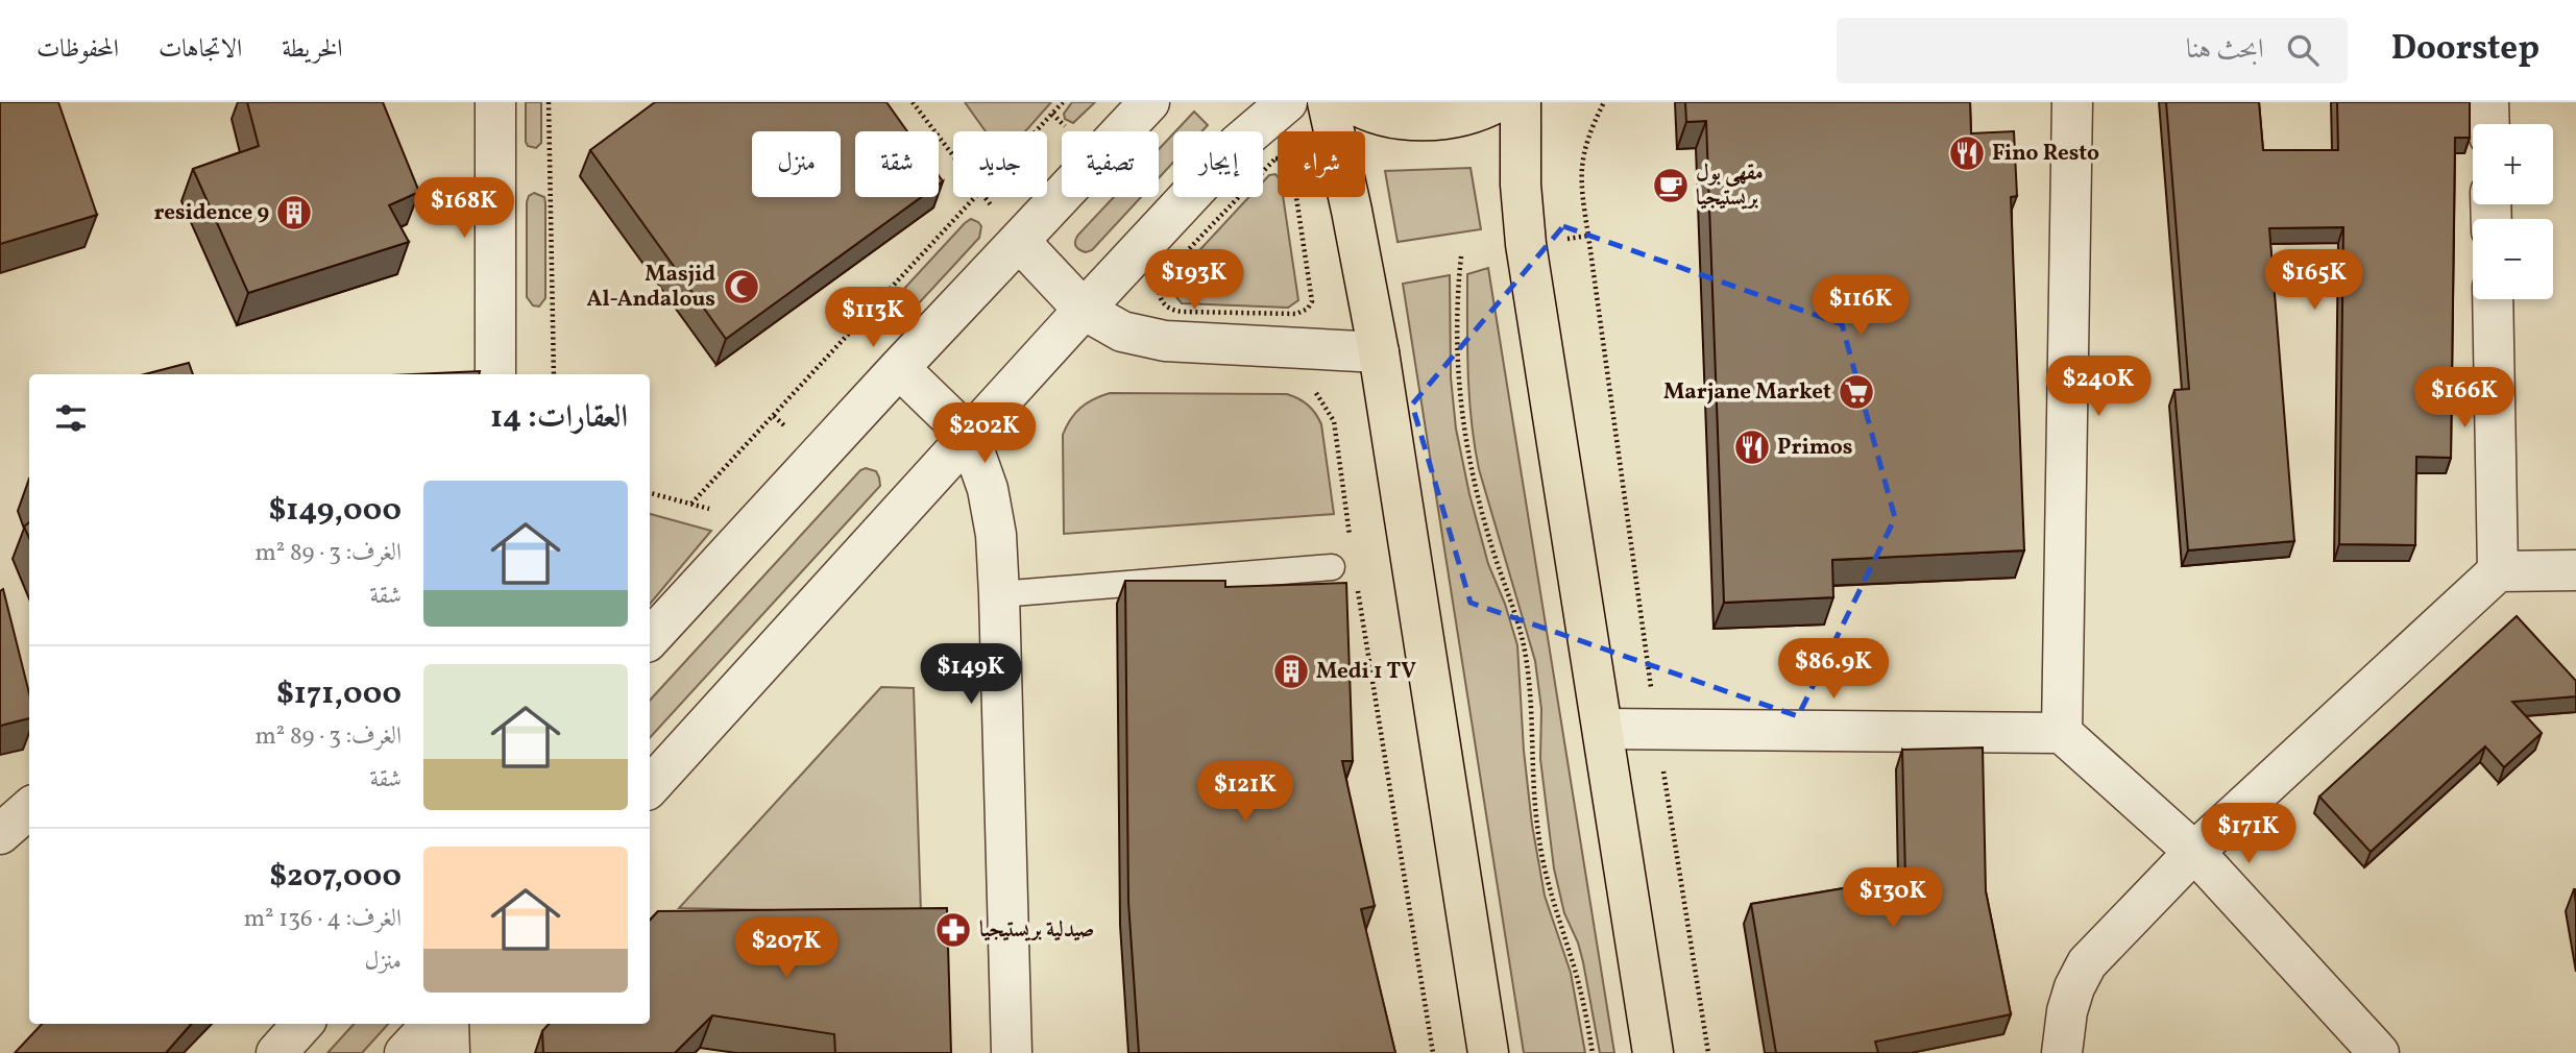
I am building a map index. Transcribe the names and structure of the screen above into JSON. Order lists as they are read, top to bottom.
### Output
{
  "places": {
    "restaurant": ["Fino Resto", "Primos"],
    "cafe": ["مقهى بول بريستيجيا"],
    "building": ["residence 9", "Medi 1 TV"],
    "mosque": ["Masjid Al-Andalous"],
    "supermarket": ["Marjane Market"],
    "pharmacy": ["صيدلية بريستيجيا"]
  },
  "page": {
    "header": "Doorstep",
    "search": "ابحث هنا",
    "nav": ["الخريطة", "الاتجاهات", "المحفوظات"],
    "map_buttons": ["+", "−"],
    "chip": [
      "شراء",
      "إيجار",
      "تصفية",
      "جديد",
      "شقة",
      "منزل"
    ],
    "price": [
      "$168K",
      "$193K",
      "$165K",
      "$116K",
      "$113K",
      "$240K",
      "$166K",
      "$202K",
      "$86.9K",
      "$149K",
      "$121K",
      "$171K",
      "$130K",
      "$207K"
    ],
    "heading": "العقارات: 14",
    "list": [
      {
        "name": "$149,000",
        "note": "الغرف: 3 · 89 m² · شقة"
      },
      {
        "name": "$171,000",
        "note": "الغرف: 3 · 89 m² · شقة"
      },
      {
        "name": "$207,000",
        "note": "الغرف: 4 · 136 m² · منزل"
      }
    ]
  }
}
